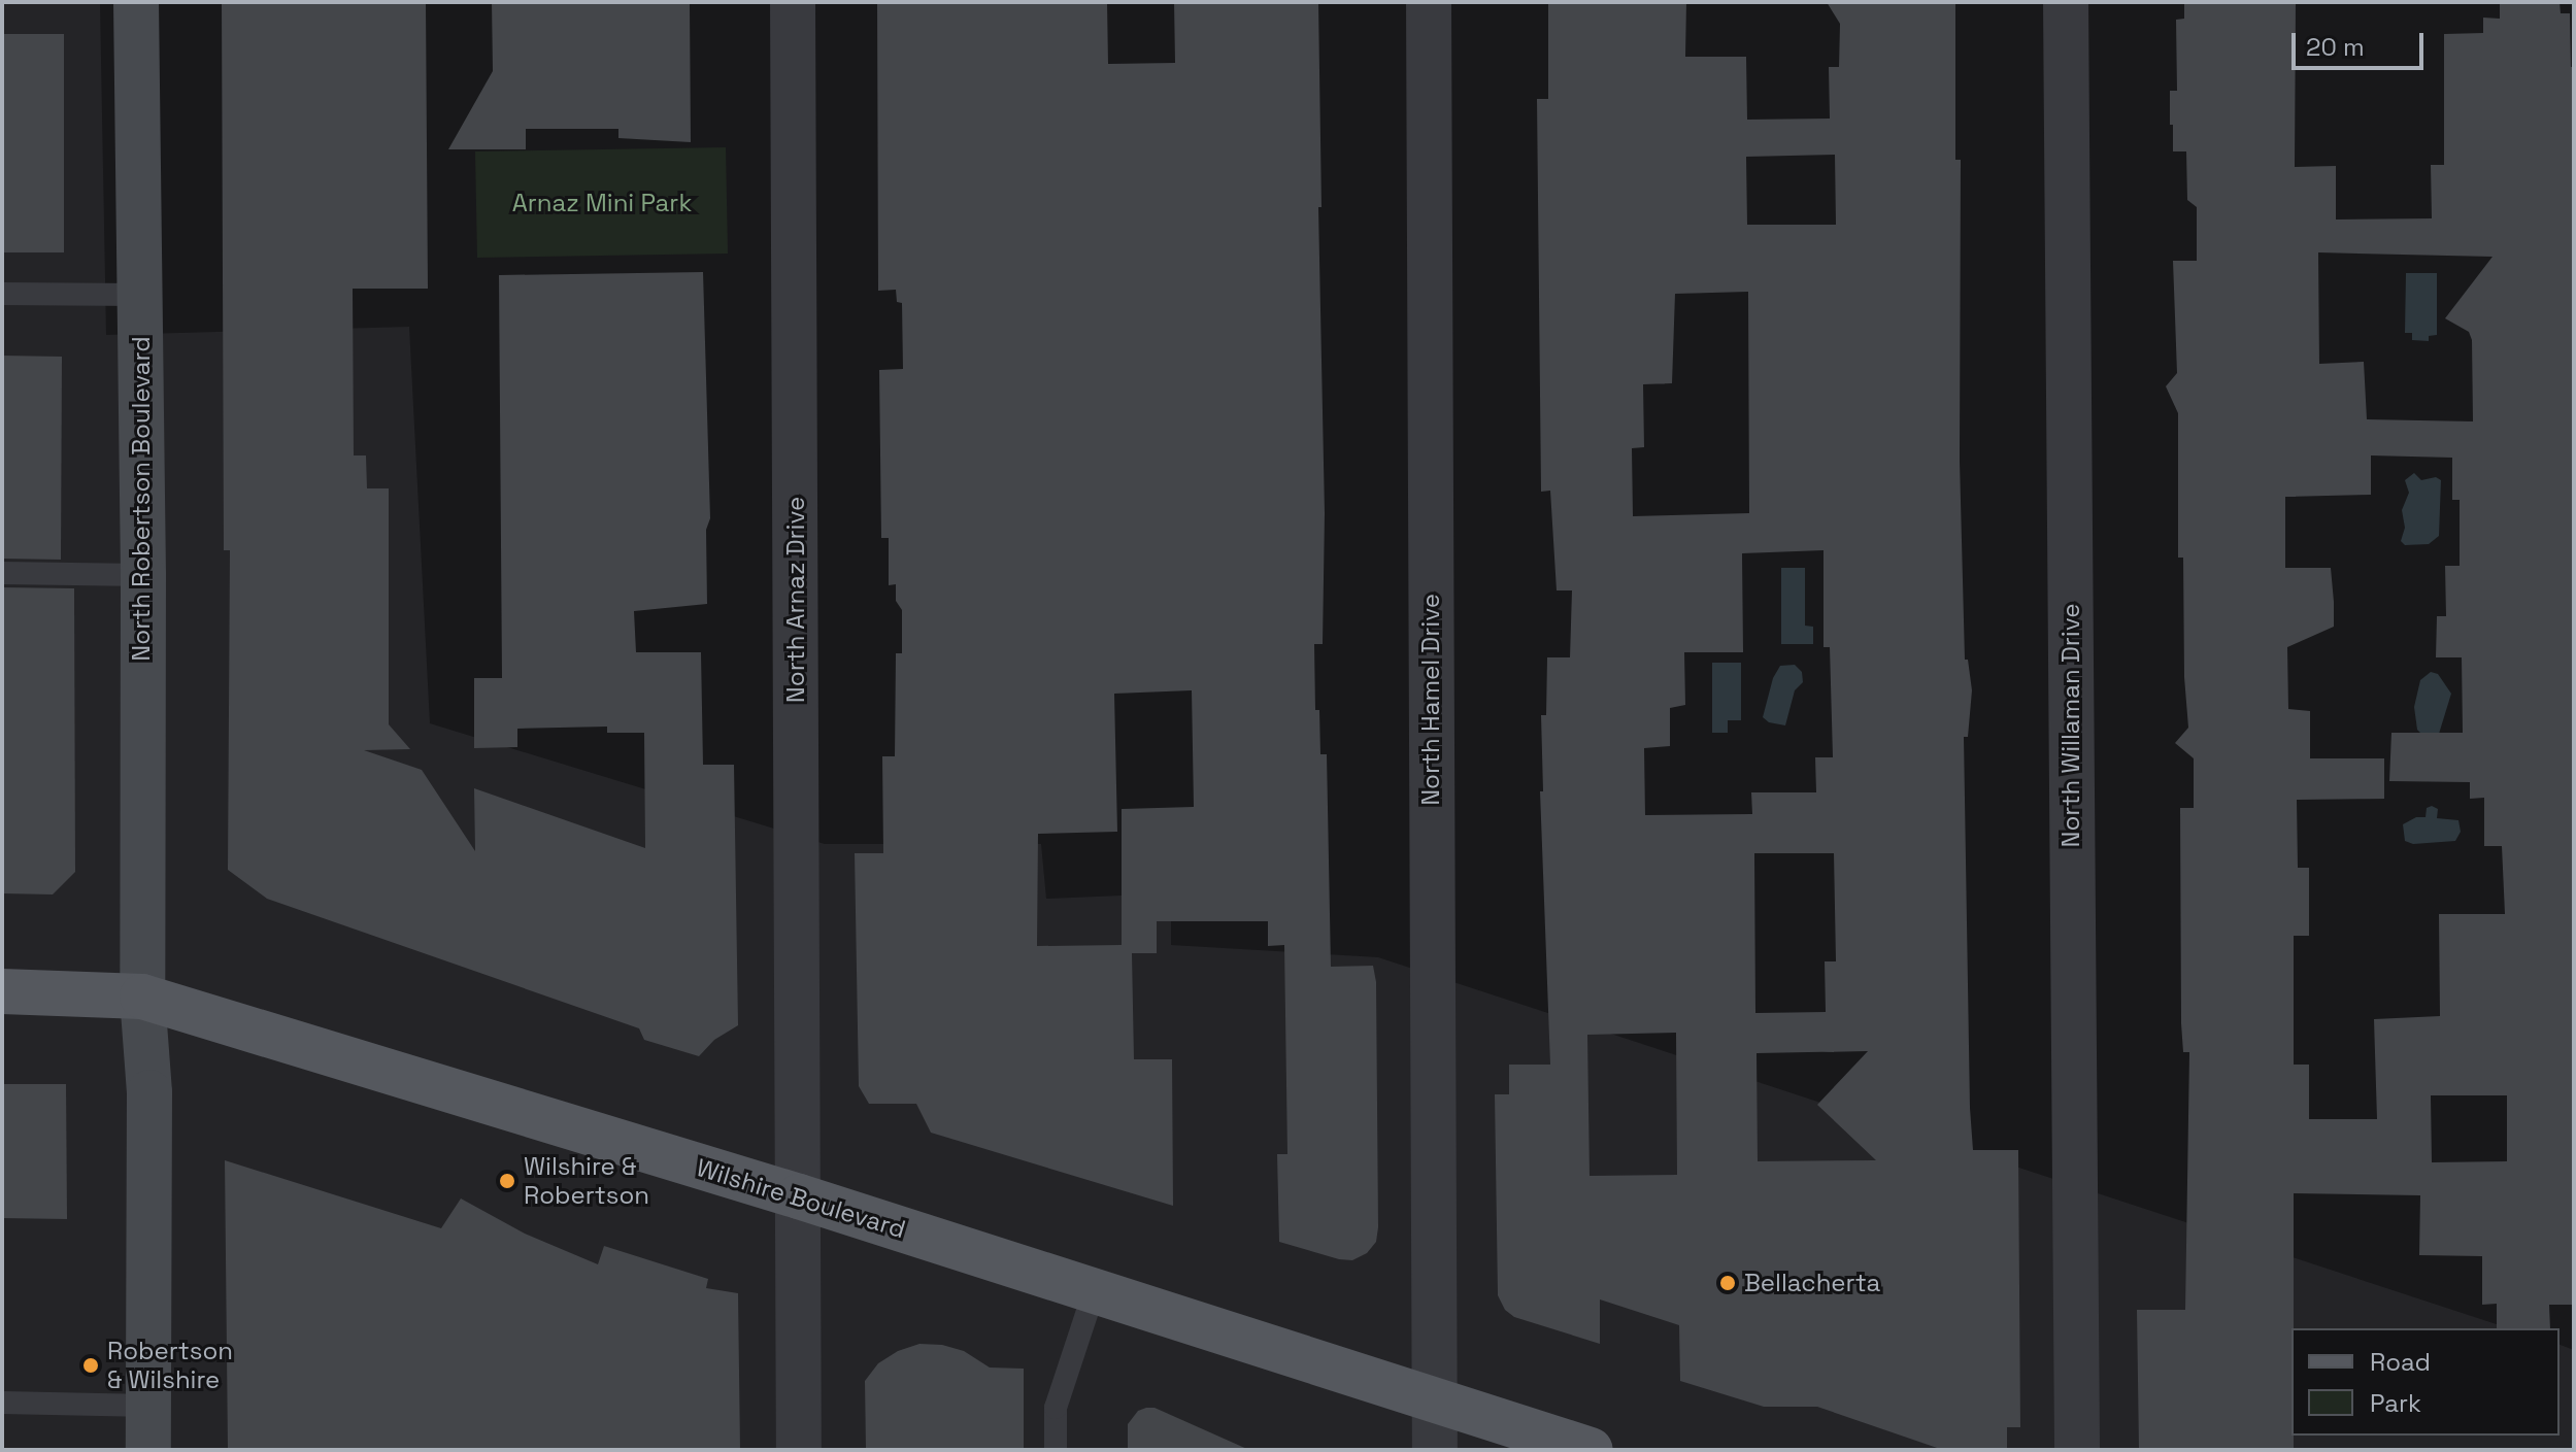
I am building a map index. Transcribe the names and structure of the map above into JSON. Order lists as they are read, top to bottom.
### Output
{
  "streets": {
    "main road": ["North Robertson Boulevard", "Wilshire Boulevard"],
    "street": ["North Arnaz Drive", "North Hamel Drive", "North Willaman Drive"]
  },
  "crossings": [
    ["North Robertson Boulevard", "Wilshire Boulevard"],
    ["North Arnaz Drive", "Wilshire Boulevard"],
    ["North Hamel Drive", "Wilshire Boulevard"]
  ],
  "parks": ["Arnaz Mini Park"],
  "places": ["Wilshire & Robertson", "Bellacherta", "Robertson & Wilshire"],
  "legend": ["Road", "Park"],
  "scale_bar": "20 m"
}
